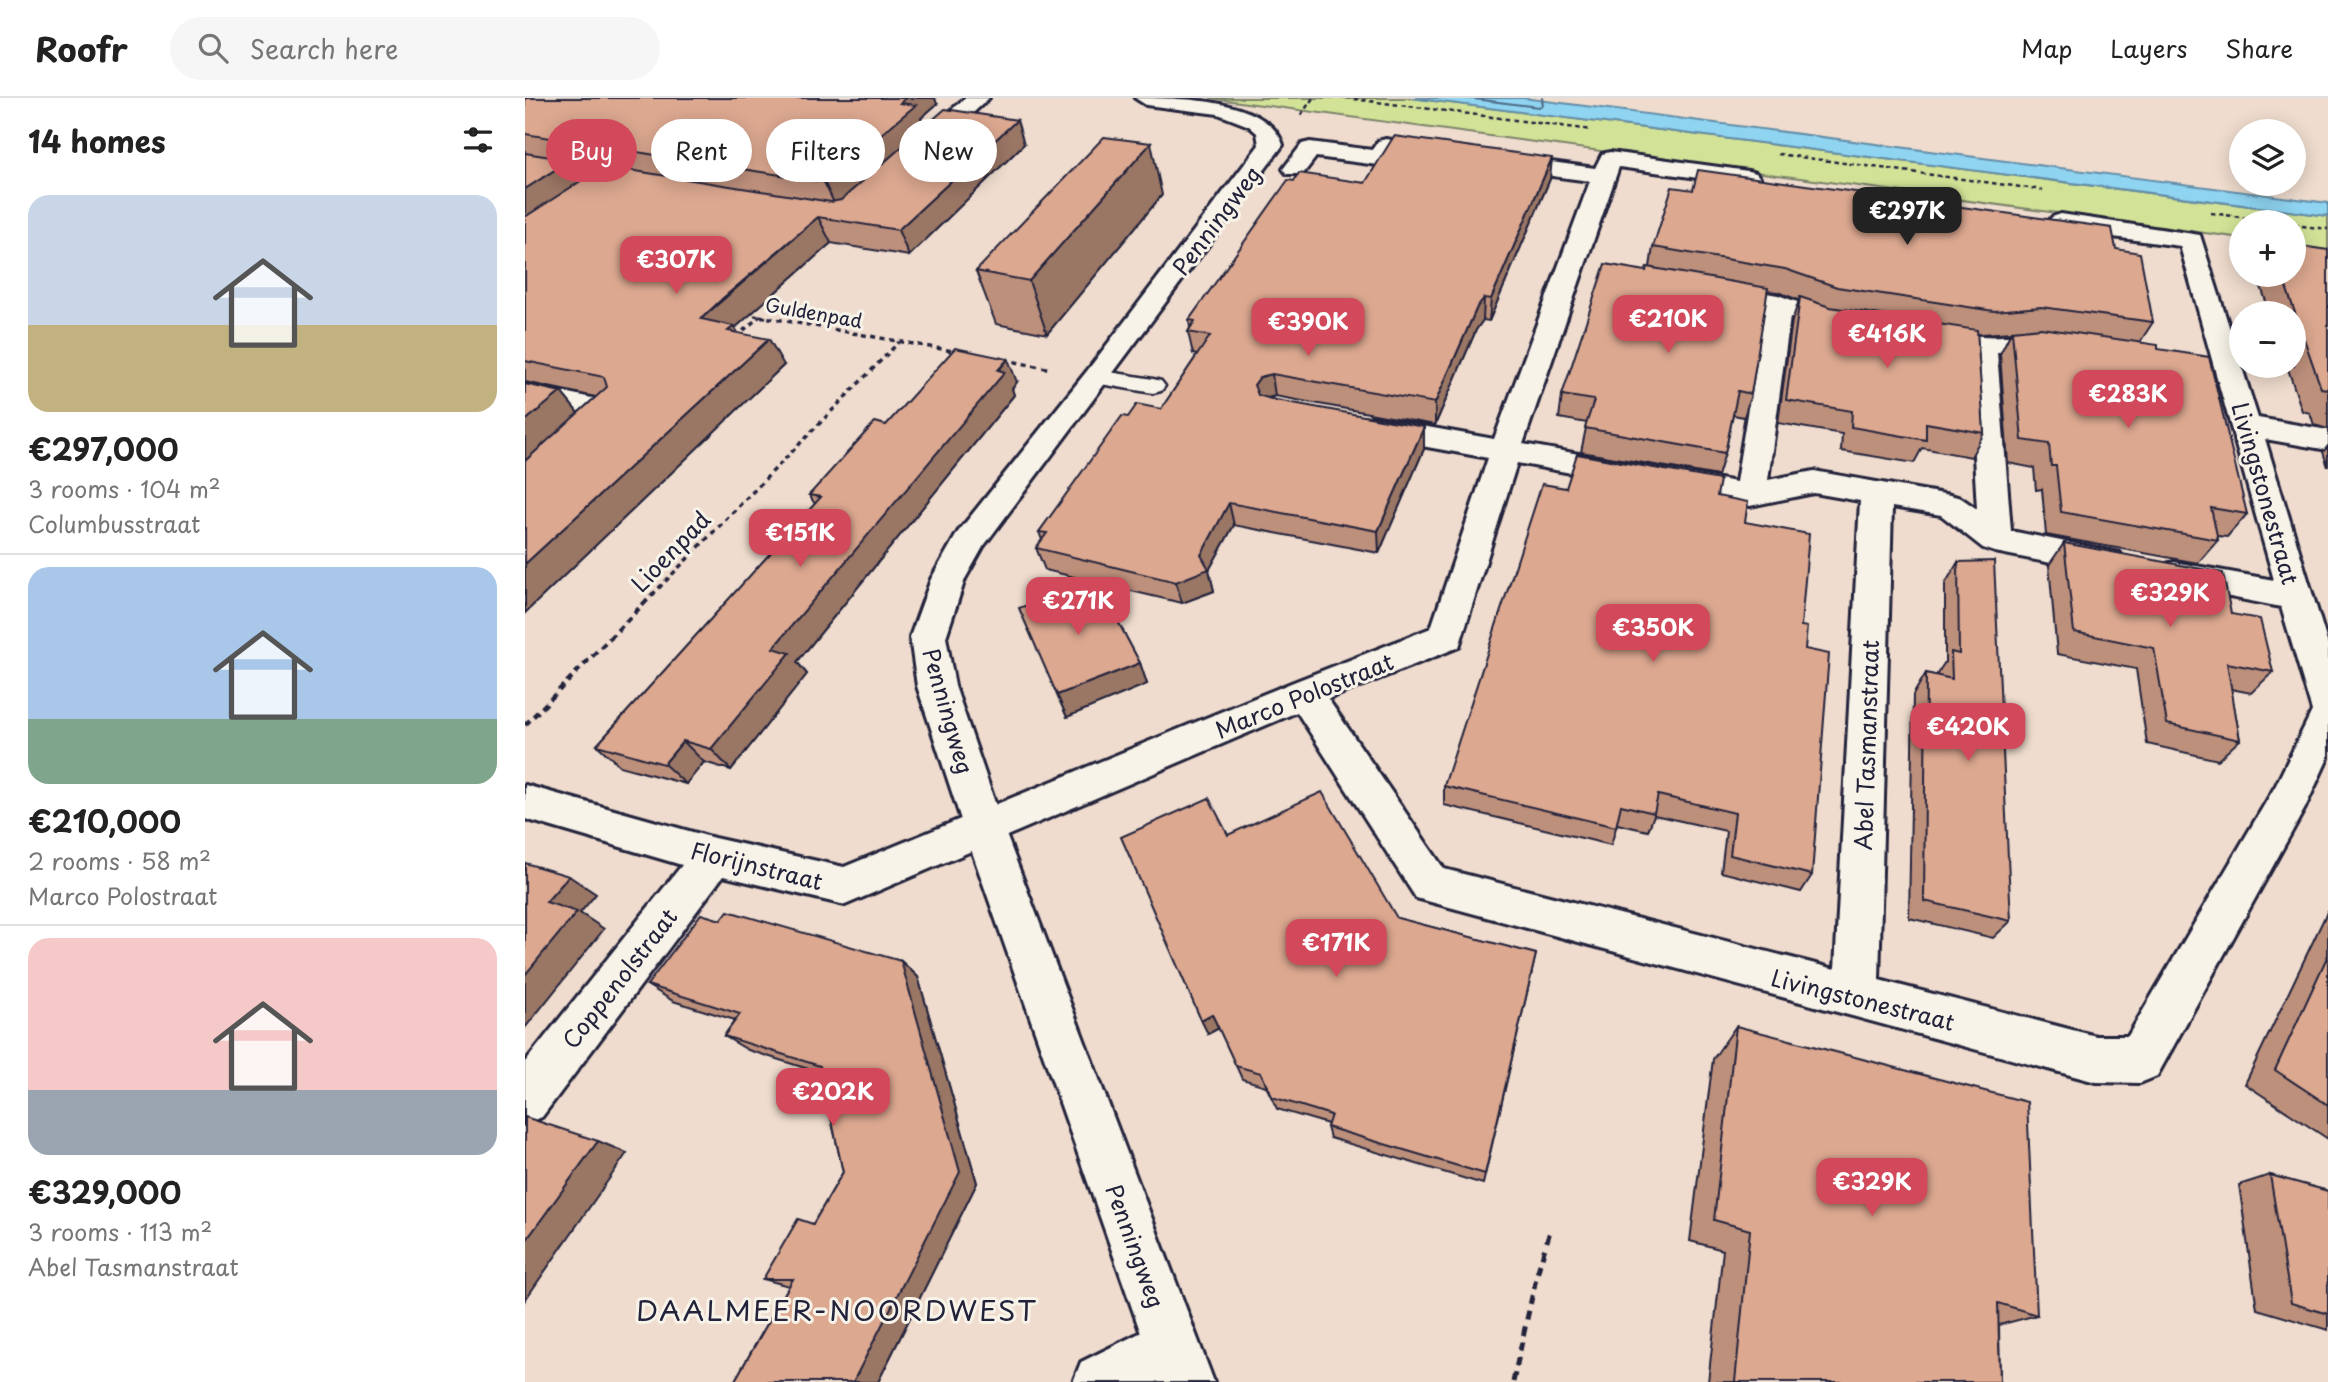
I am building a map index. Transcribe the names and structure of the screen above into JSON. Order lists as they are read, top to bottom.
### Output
{
  "streets": {
    "street": [
      "Penningweg",
      "Livingstonestraat",
      "Marco Polostraat",
      "Abel Tasmanstraat",
      "Florijnstraat",
      "Coppenolstraat"
    ],
    "path": ["Guldenpad", "Lioenpad"]
  },
  "crossings": [
    ["Penningweg", "Marco Polostraat"],
    ["Penningweg", "Florijnstraat"],
    ["Guldenpad", "Lioenpad"],
    ["Livingstonestraat", "Marco Polostraat"],
    ["Livingstonestraat", "Abel Tasmanstraat"],
    ["Marco Polostraat", "Florijnstraat"],
    ["Florijnstraat", "Coppenolstraat"]
  ],
  "districts": ["DAALMEER-NOORDWEST"],
  "page": {
    "header": "Roofr",
    "search": "Search here",
    "nav": ["Map", "Layers", "Share"],
    "heading": "14 homes",
    "map_buttons": ["+", "−"],
    "chip": [
      "Buy",
      "Rent",
      "Filters",
      "New"
    ],
    "list": [
      {
        "name": "€297,000",
        "note": "3 rooms · 104 m² · Columbusstraat"
      },
      {
        "name": "€210,000",
        "note": "2 rooms · 58 m² · Marco Polostraat"
      },
      {
        "name": "€329,000",
        "note": "3 rooms · 113 m² · Abel Tasmanstraat"
      }
    ],
    "price": [
      "€297K",
      "€307K",
      "€210K",
      "€390K",
      "€416K",
      "€283K",
      "€151K",
      "€329K",
      "€271K",
      "€350K",
      "€420K",
      "€171K",
      "€202K",
      "€329K"
    ]
  }
}
